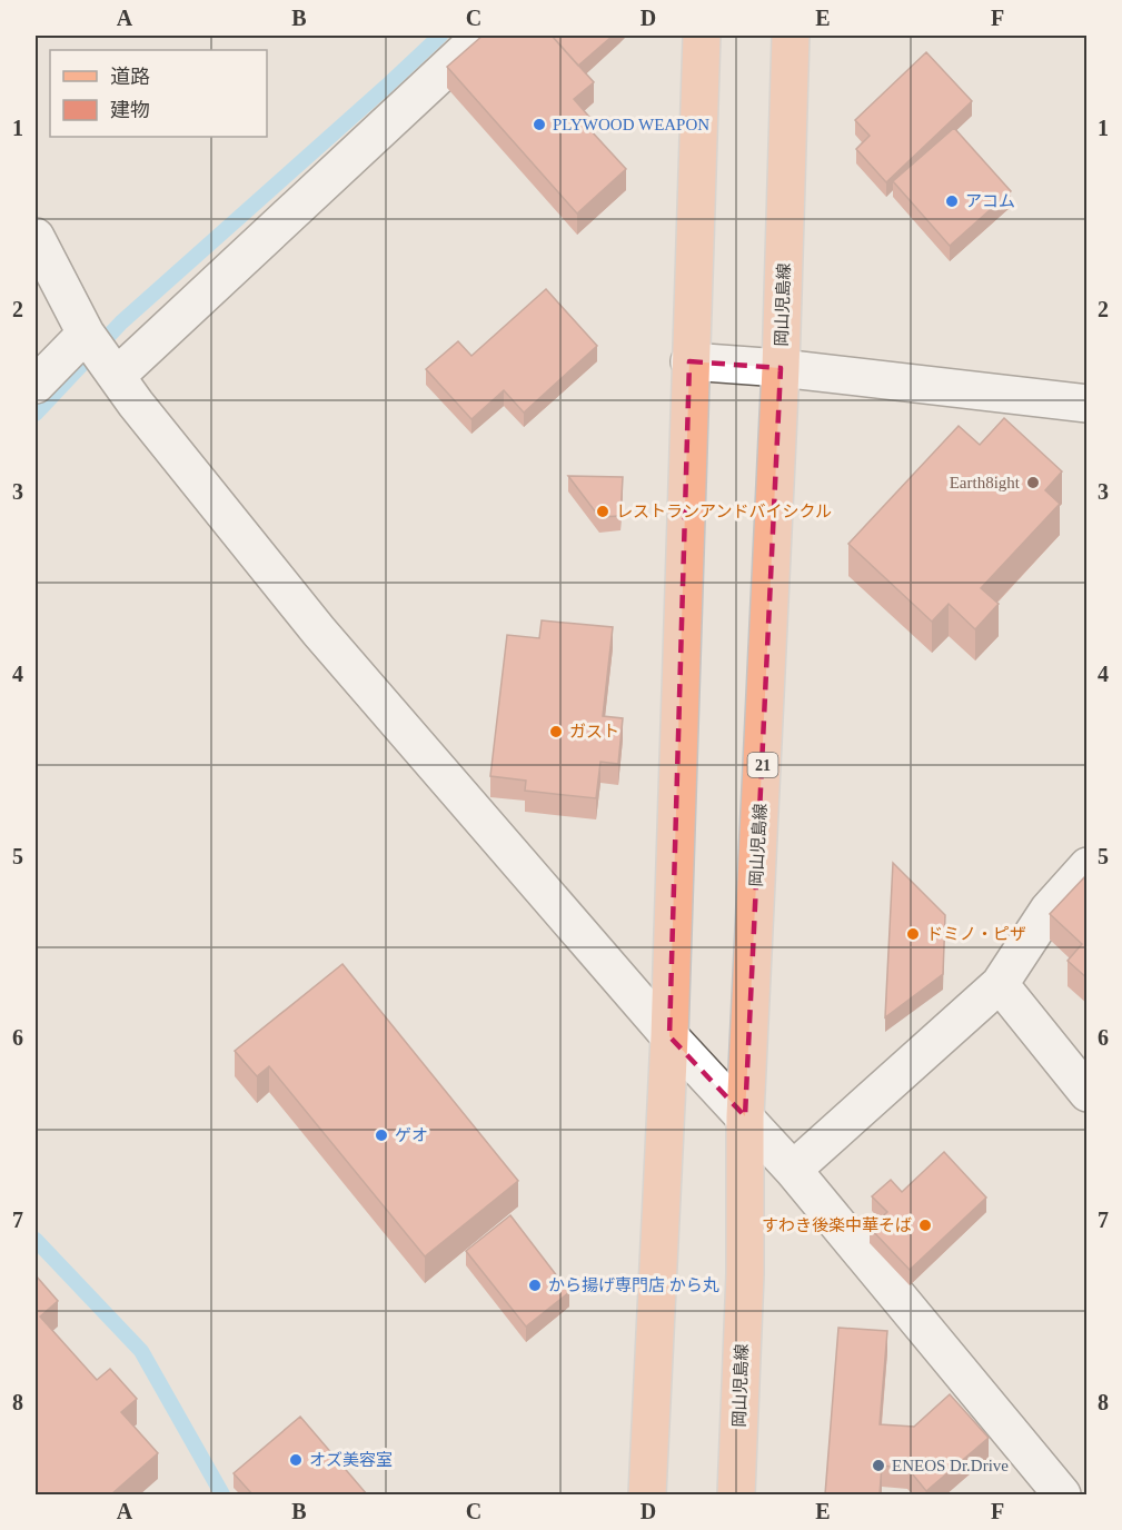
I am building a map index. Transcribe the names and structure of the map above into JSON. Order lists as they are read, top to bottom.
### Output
{
  "streets": {
    "main road": ["岡山児島線", "21"]
  },
  "places": [
    "PLYWOOD WEAPON",
    "アコム",
    "Earth8ight",
    "レストランアンドバイシクル",
    "ガスト",
    "ドミノ・ピザ",
    "ゲオ",
    "すわき後楽中華そば",
    "から揚げ専門店 から丸",
    "オズ美容室",
    "ENEOS Dr.Drive"
  ],
  "legend": ["道路", "建物"],
  "grid": {
    "columns": [
      "A",
      "B",
      "C",
      "D",
      "E",
      "F"
    ],
    "rows": [
      "1",
      "2",
      "3",
      "4",
      "5",
      "6",
      "7",
      "8"
    ]
  }
}
